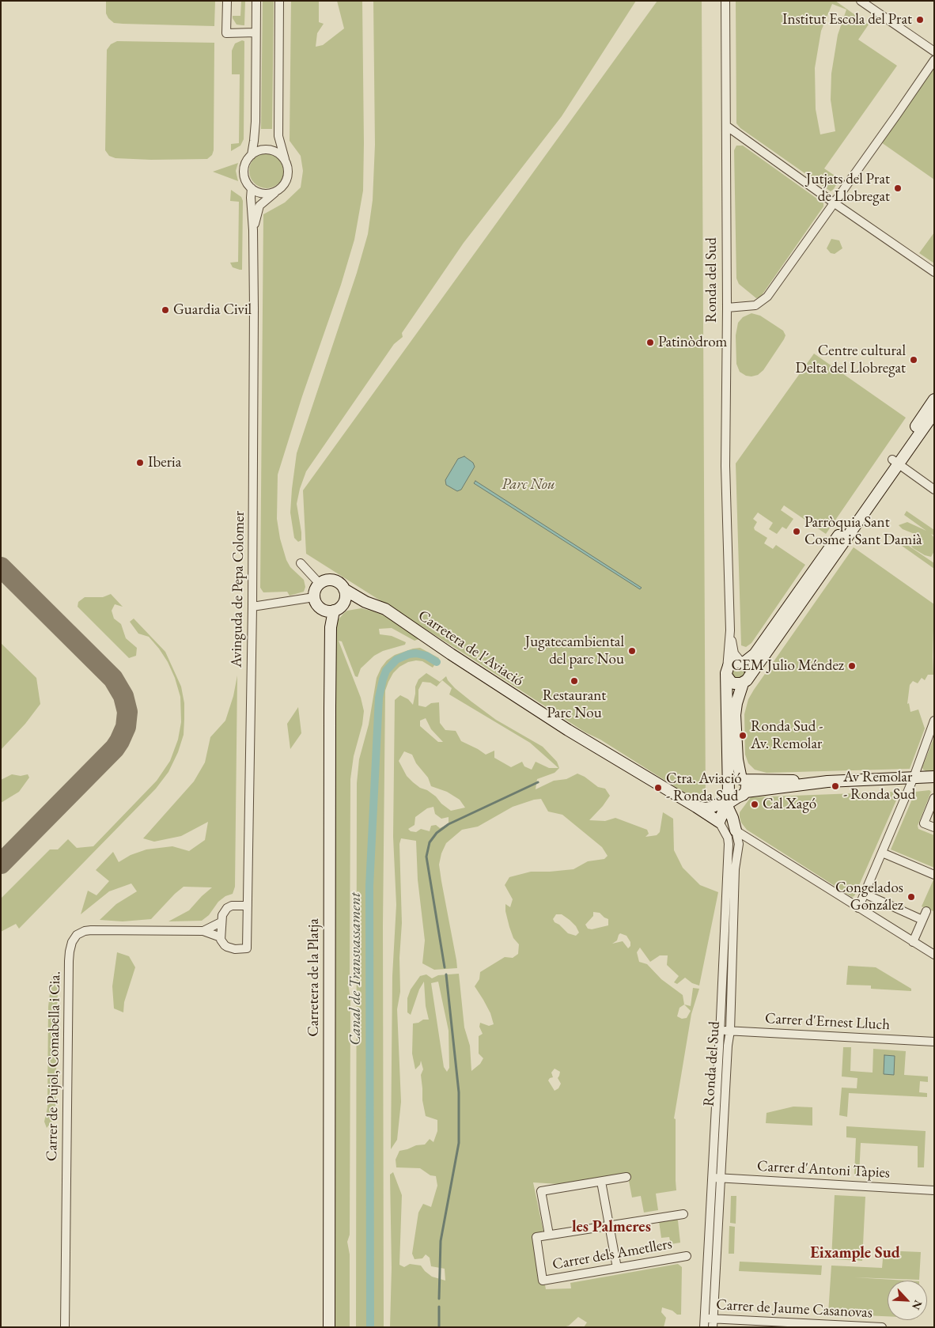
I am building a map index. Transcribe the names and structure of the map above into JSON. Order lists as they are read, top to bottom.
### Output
{
  "streets": {
    "street": [
      "Ronda del Sud",
      "Avinguda de Pepa Colomer",
      "Carretera de l'Aviació",
      "Carretera de la Platja",
      "Carrer d'Ernest Lluch",
      "Carrer de Pujol, Comabella i Cia.",
      "Carrer d'Antoni Tàpies",
      "Carrer dels Ametllers",
      "Carrer de Jaume Casanovas"
    ]
  },
  "crossings": [
    ["Ronda del Sud", "Carretera de l'Aviació"],
    ["Ronda del Sud", "Carrer d'Ernest Lluch"],
    ["Ronda del Sud", "Carrer d'Antoni Tàpies"],
    ["Ronda del Sud", "Carrer de Jaume Casanovas"],
    ["Avinguda de Pepa Colomer", "Carrer de Pujol, Comabella i Cia."],
    ["Carretera de l'Aviació", "Carretera de la Platja"]
  ],
  "districts": ["les Palmeres", "Eixample Sud"],
  "water": ["Canal de Transvassament"],
  "parks": ["Parc Nou"],
  "places": [
    "Institut Escola del Prat",
    "Jutjats del Prat de Llobregat",
    "Guardia Civil",
    "Patinòdrom",
    "Centre cultural Delta del Llobregat",
    "Iberia",
    "Parròquia Sant Cosme i Sant Damià",
    "Jugatecambiental del parc Nou",
    "CEM Julio Méndez",
    "Restaurant Parc Nou",
    "Ronda Sud - Av. Remolar",
    "Av Remolar - Ronda Sud",
    "Ctra. Aviació - Ronda Sud",
    "Cal Xagó",
    "Congelados González"
  ],
  "north": "bottom right"
}
